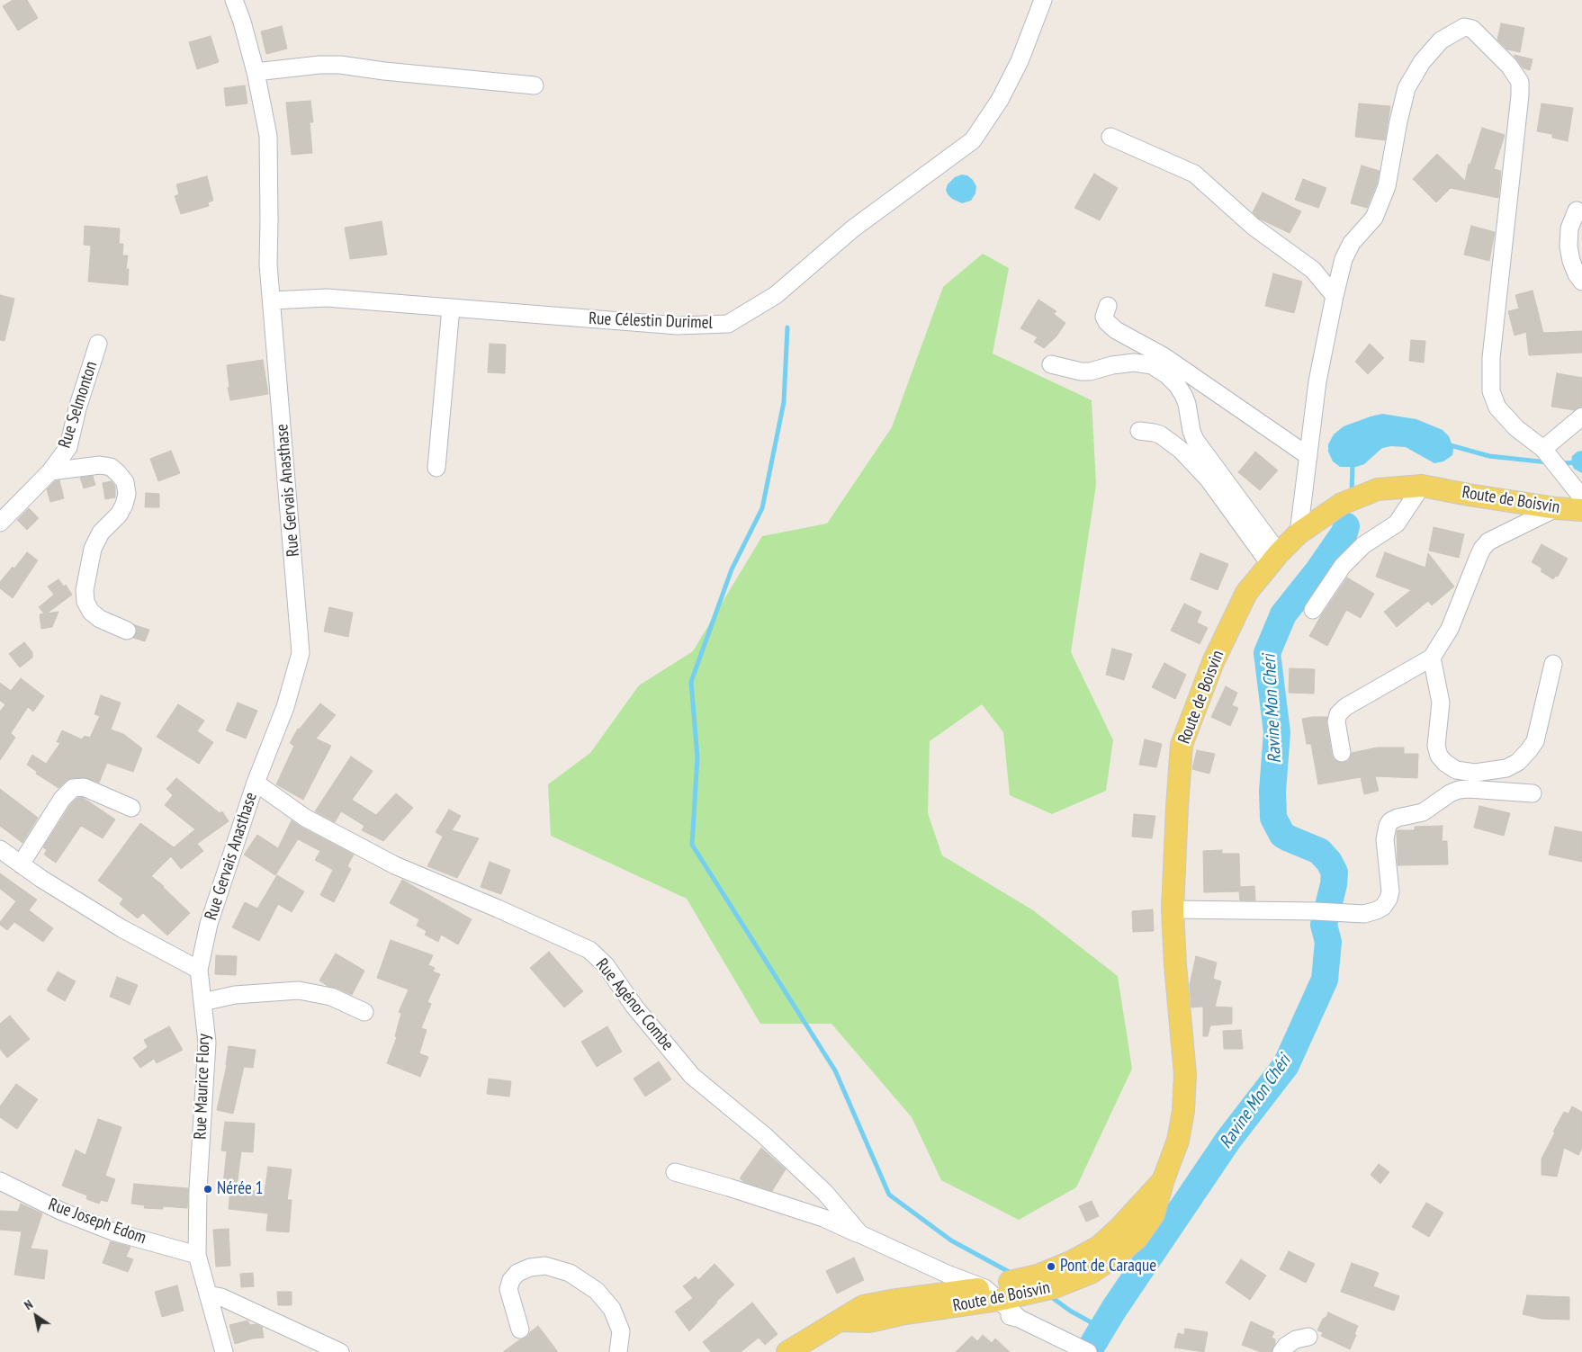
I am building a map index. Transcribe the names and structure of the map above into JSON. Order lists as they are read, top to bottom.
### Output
{
  "streets": {
    "main road": ["Route de Boisvin"],
    "street": [
      "Rue Célestin Durimel",
      "Rue Selmonton",
      "Rue Gervais Anasthase",
      "Rue Agénor Combe",
      "Rue Maurice Flory",
      "Rue Joseph Edom"
    ]
  },
  "crossings": [
    ["Rue Célestin Durimel", "Rue Gervais Anasthase"],
    ["Rue Gervais Anasthase", "Rue Agénor Combe"],
    ["Rue Gervais Anasthase", "Rue Maurice Flory"],
    ["Route de Boisvin", "Rue Agénor Combe"],
    ["Rue Maurice Flory", "Rue Joseph Edom"]
  ],
  "water": ["Ravine Mon Chéri"],
  "places": ["Nérée 1", "Pont de Caraque"],
  "north": "top left"
}
